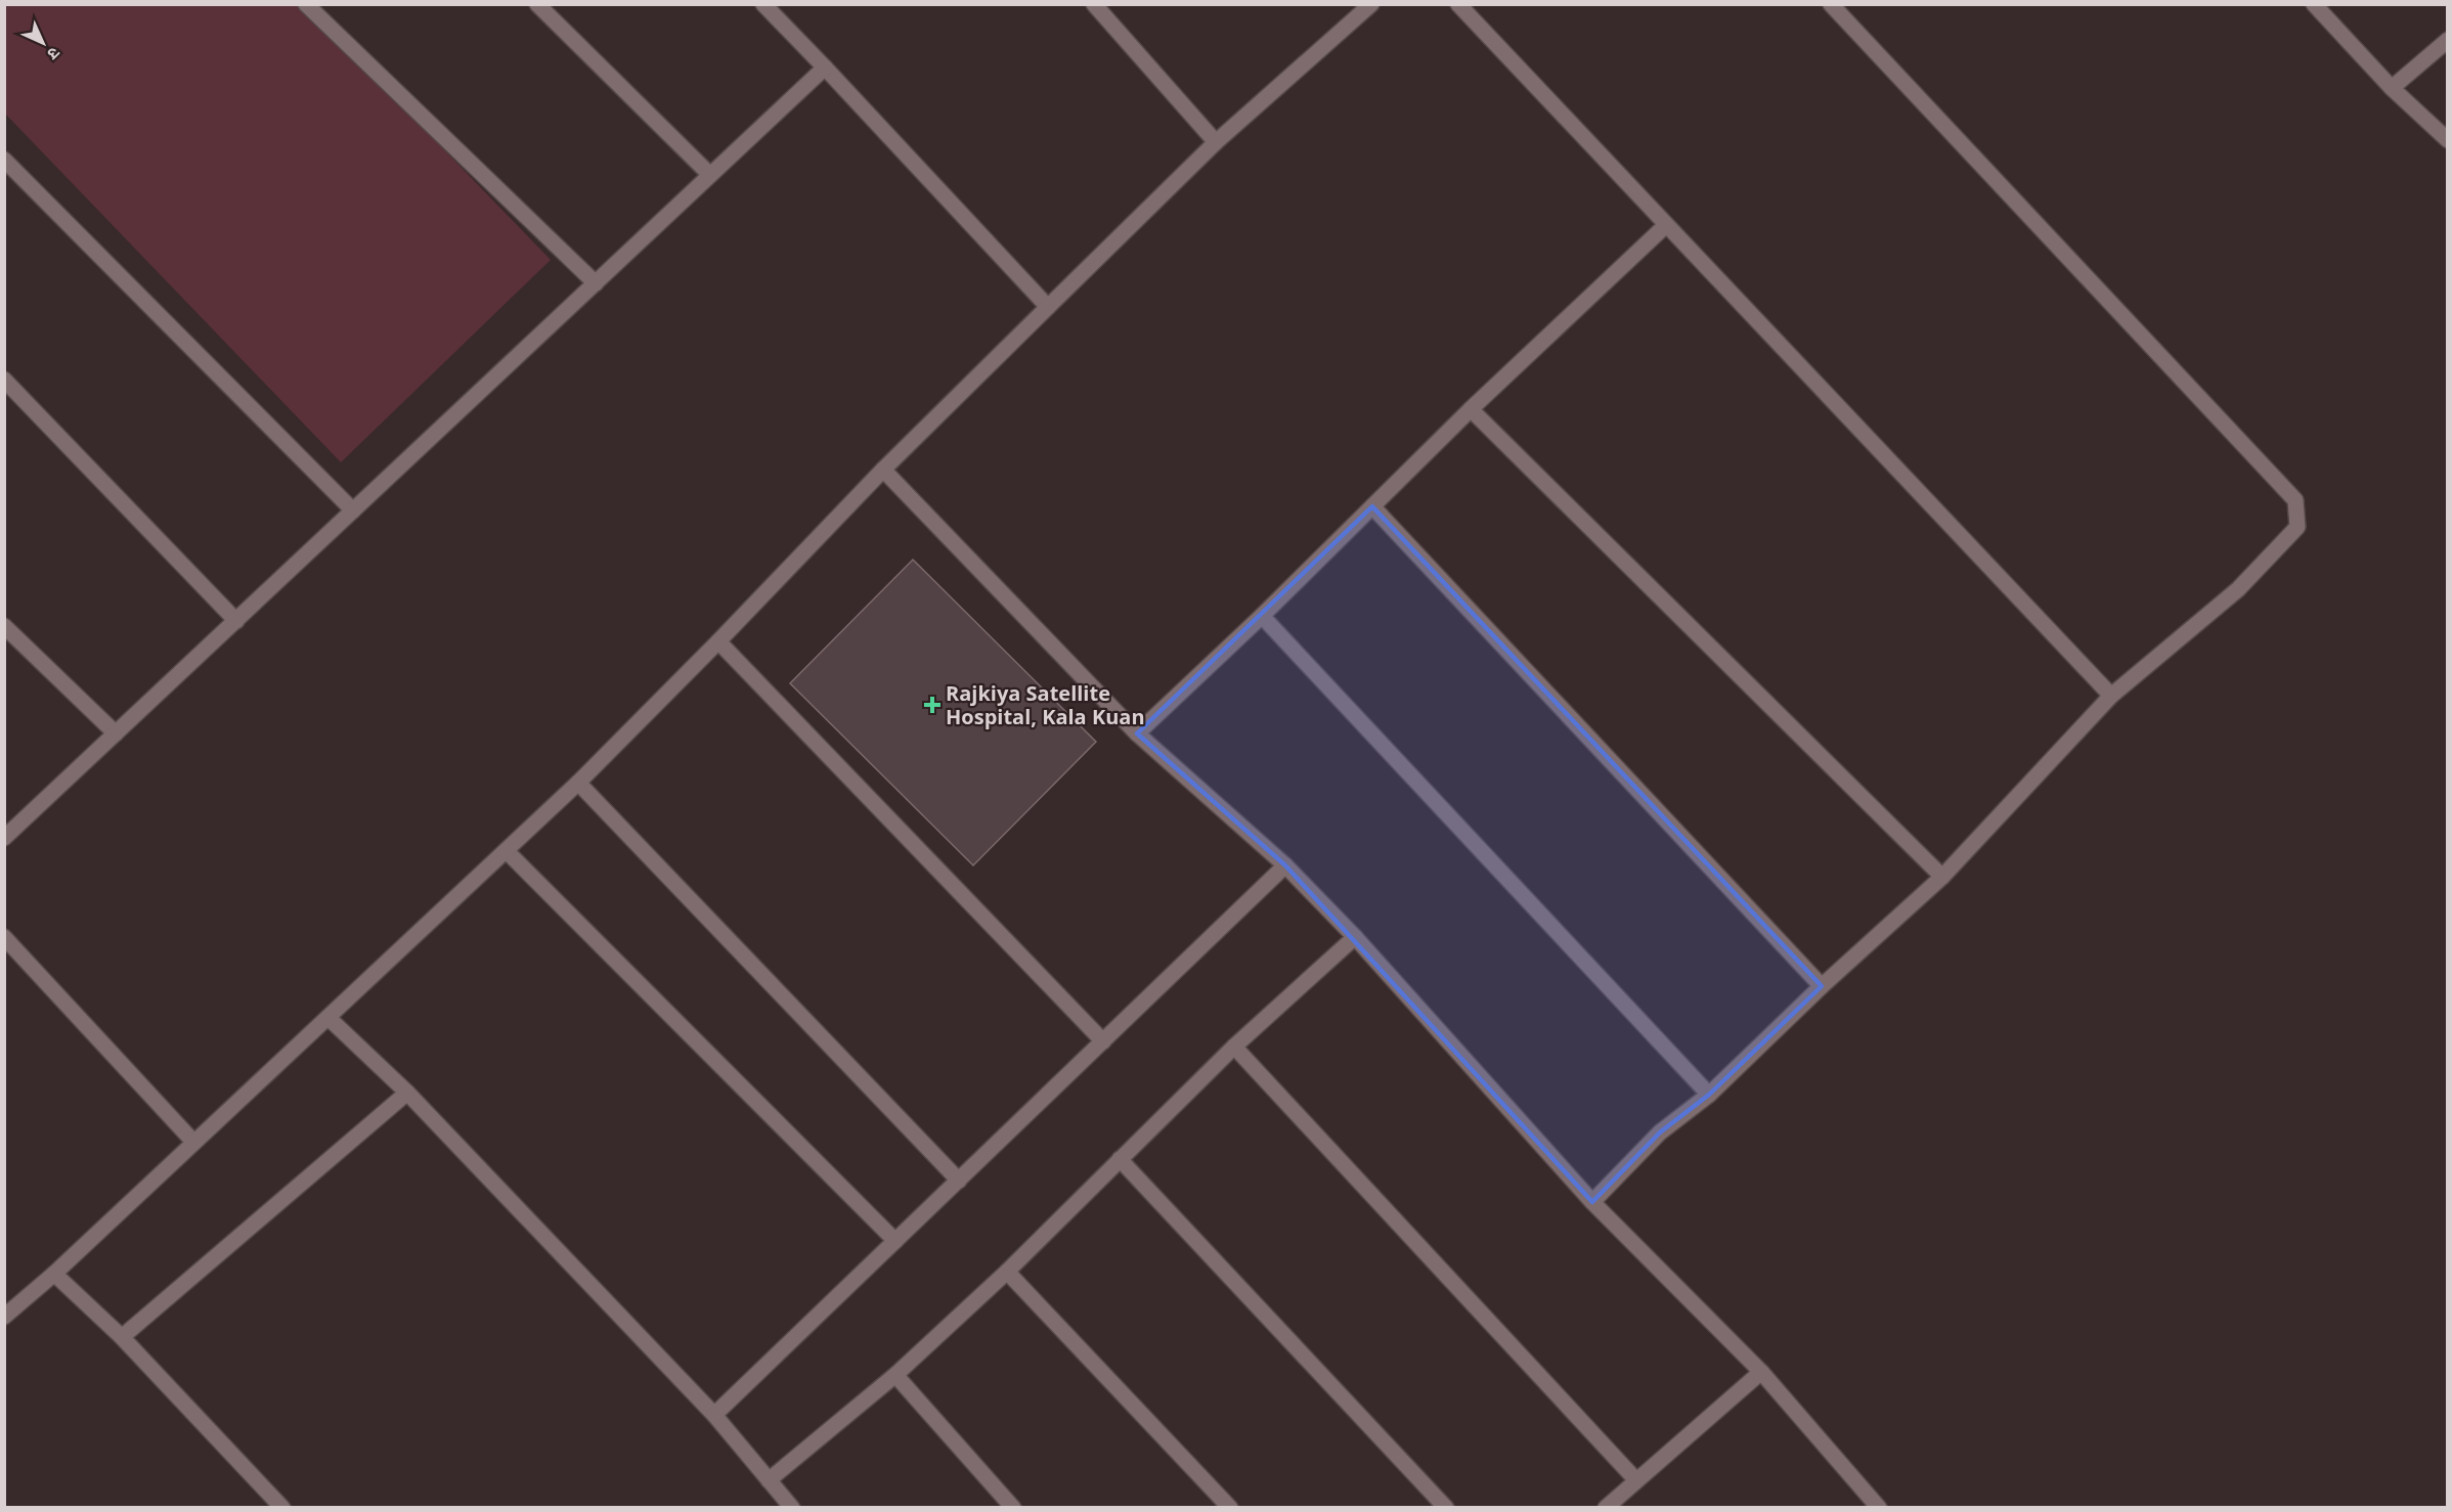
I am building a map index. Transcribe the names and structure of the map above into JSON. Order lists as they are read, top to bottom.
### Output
{
  "places": {
    "health": ["Rajkiya Satellite Hospital, Kala Kuan"]
  },
  "north": "bottom right"
}
